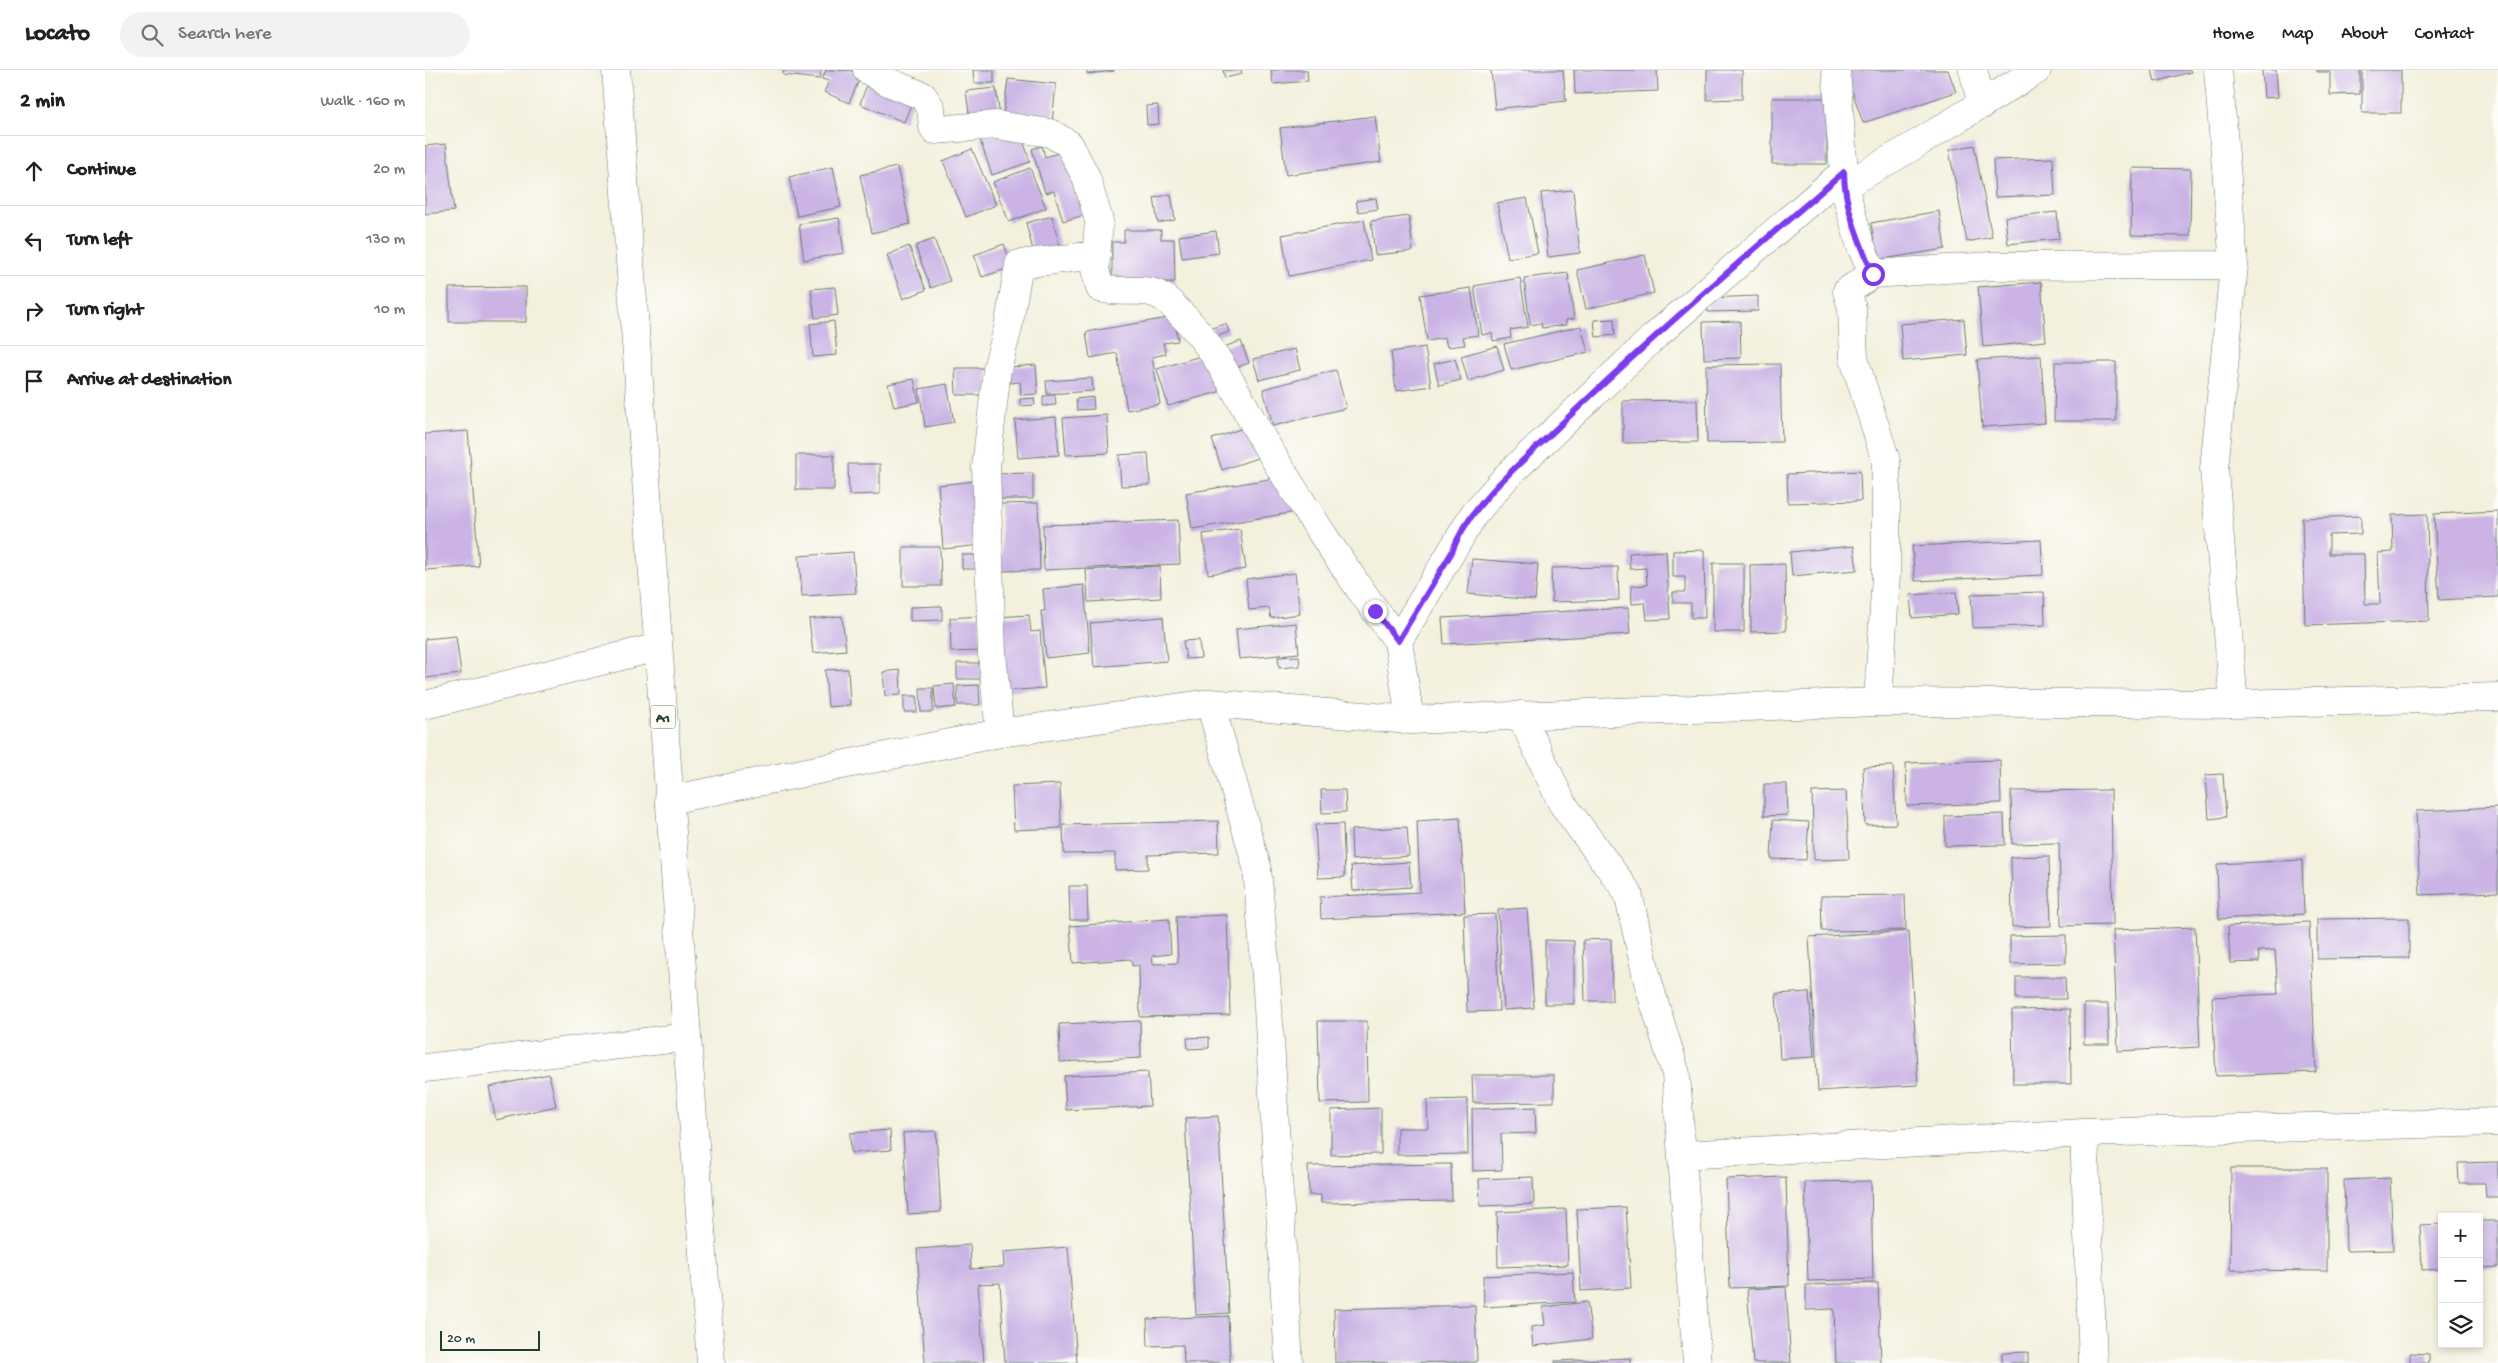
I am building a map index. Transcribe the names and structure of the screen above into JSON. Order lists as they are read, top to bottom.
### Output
{
  "streets": {
    "main road": ["A1"]
  },
  "scale_bar": "20 m",
  "page": {
    "header": "Locato",
    "search": "Search here",
    "nav": [
      "Home",
      "Map",
      "About",
      "Contact"
    ],
    "heading": ["2 min", "Walk · 160 m"],
    "list": [
      ["Continue", "20 m"],
      ["Turn left", "130 m"],
      ["Turn right", "10 m"],
      "Arrive at destination"
    ],
    "map_buttons": ["+", "−"],
    "scale": "20 m"
  }
}
